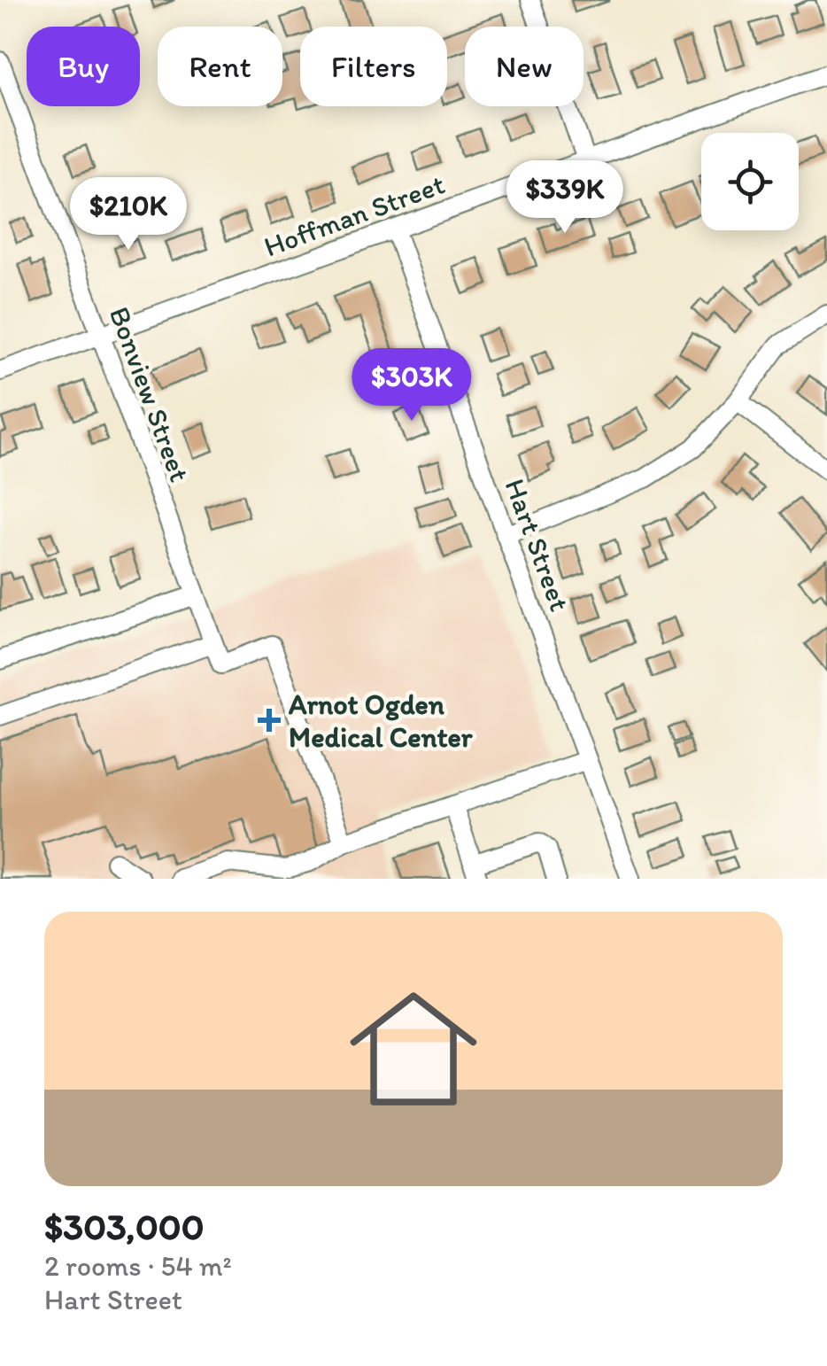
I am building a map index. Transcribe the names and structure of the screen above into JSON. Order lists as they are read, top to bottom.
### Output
{
  "streets": {
    "street": ["Hoffman Street", "Bonview Street", "Hart Street"]
  },
  "crossings": [
    ["Hoffman Street", "Bonview Street"],
    ["Hoffman Street", "Hart Street"]
  ],
  "places": {
    "health": ["Arnot Ogden Medical Center"]
  },
  "page": {
    "chip": [
      "Buy",
      "Rent",
      "Filters",
      "New"
    ],
    "price": ["$339K", "$210K", "$303K"],
    "list": [
      {
        "name": "$303,000",
        "note": "2 rooms · 54 m² · Hart Street"
      }
    ]
  }
}
